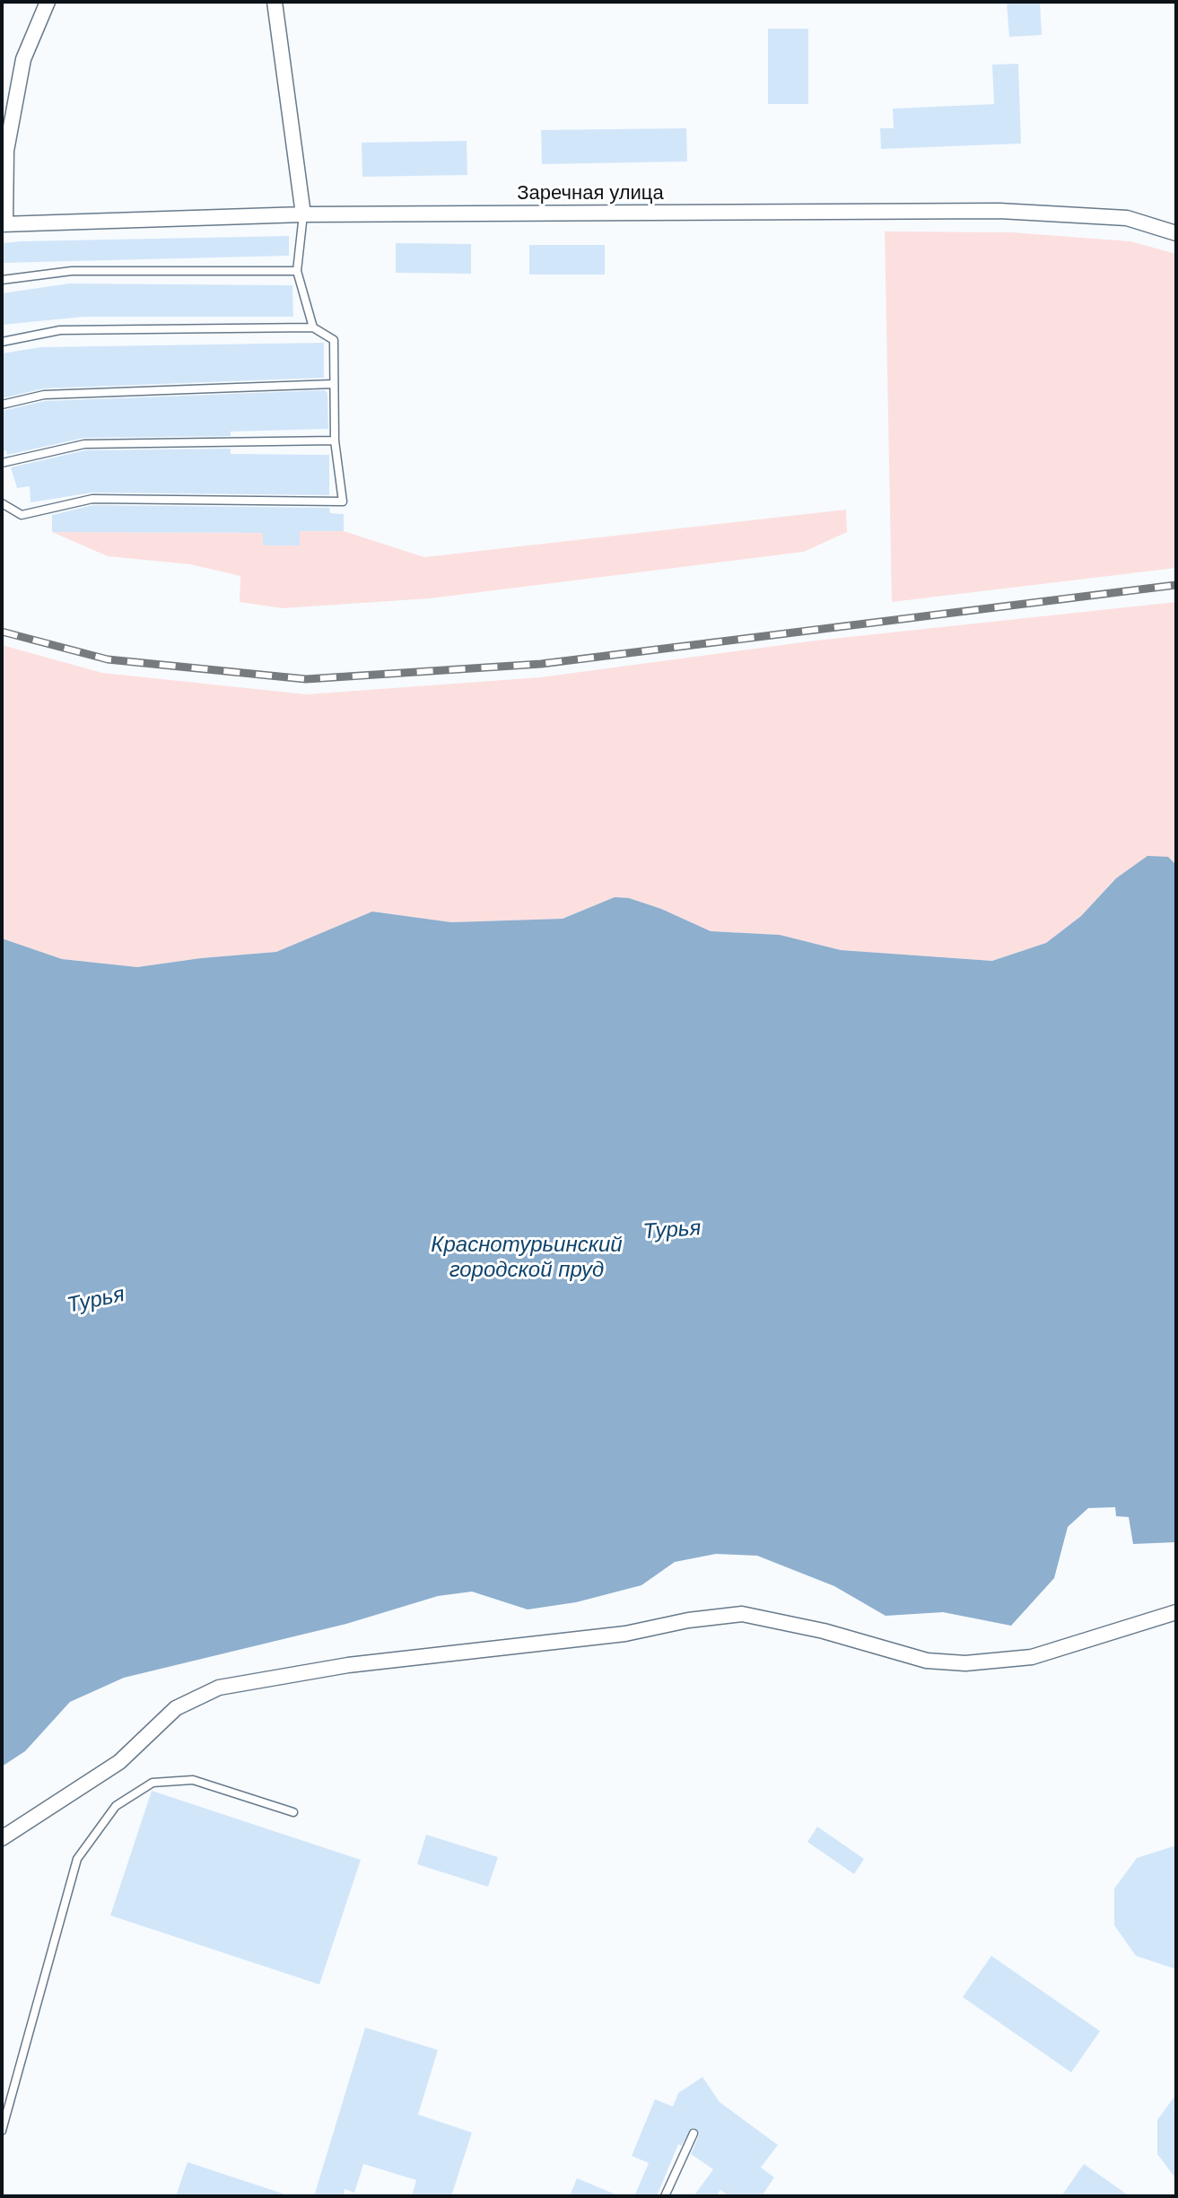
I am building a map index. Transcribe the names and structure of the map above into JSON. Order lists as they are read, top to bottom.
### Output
{
  "streets": {
    "street": ["Заречная улица"]
  },
  "water": ["Турья", "Краснотурьинский городской пруд"]
}
